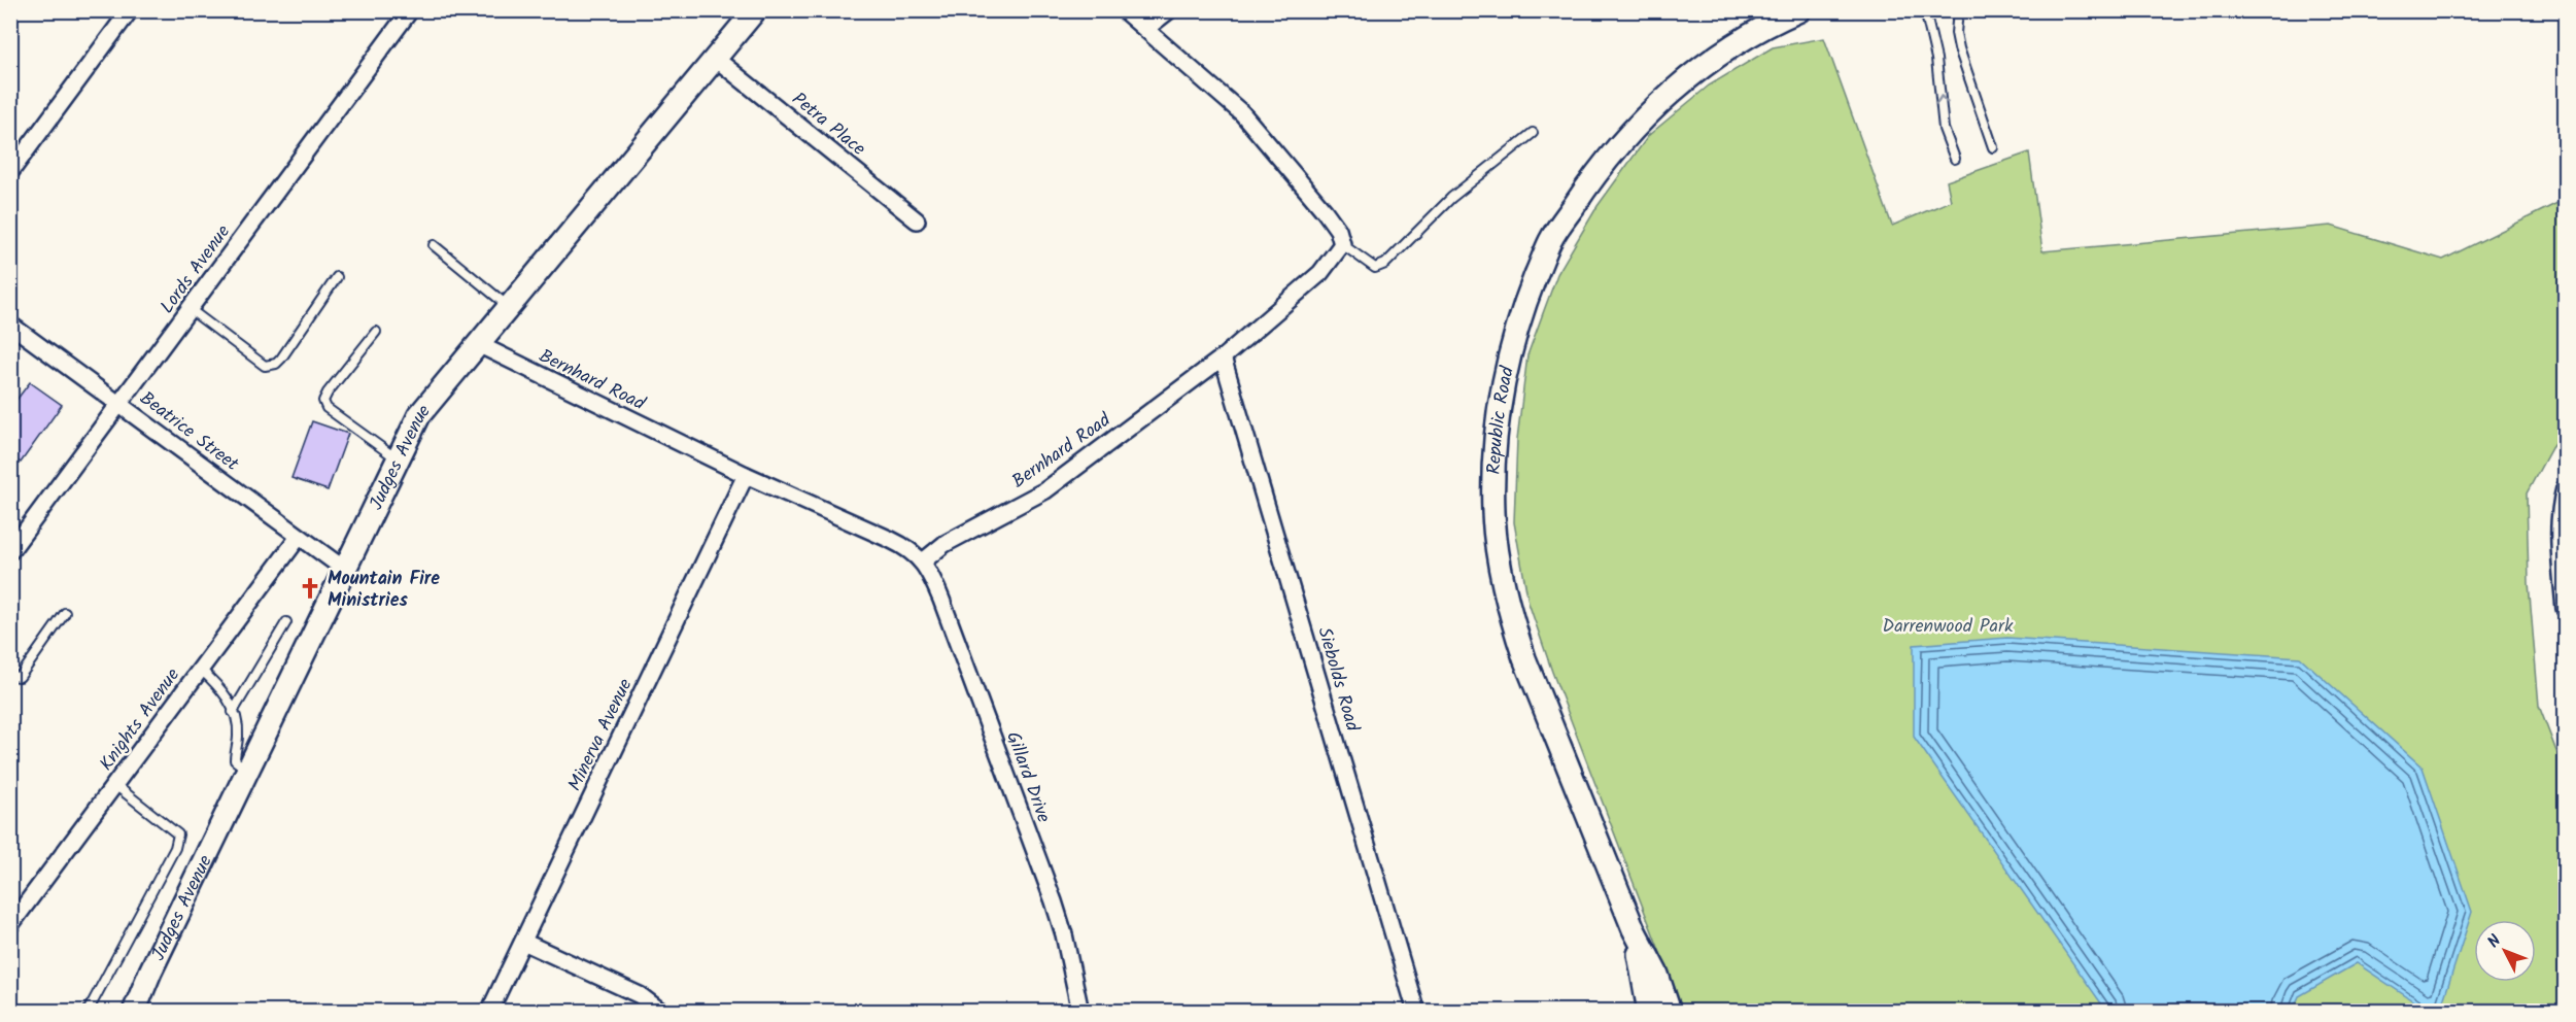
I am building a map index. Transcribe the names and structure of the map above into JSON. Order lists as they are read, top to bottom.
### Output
{
  "streets": {
    "street": [
      "Petra Place",
      "Lords Avenue",
      "Bernhard Road",
      "Republic Road",
      "Beatrice Street",
      "Judges Avenue",
      "Siebolds Road",
      "Knights Avenue",
      "Minerva Avenue",
      "Gillard Drive"
    ]
  },
  "crossings": [
    ["Petra Place", "Judges Avenue"],
    ["Lords Avenue", "Beatrice Street"],
    ["Bernhard Road", "Judges Avenue"],
    ["Bernhard Road", "Siebolds Road"],
    ["Bernhard Road", "Minerva Avenue"],
    ["Bernhard Road", "Gillard Drive"],
    ["Beatrice Street", "Judges Avenue"],
    ["Beatrice Street", "Knights Avenue"]
  ],
  "parks": ["Darrenwood Park"],
  "places": {
    "church": ["Mountain Fire Ministries"]
  },
  "north": "top left"
}
